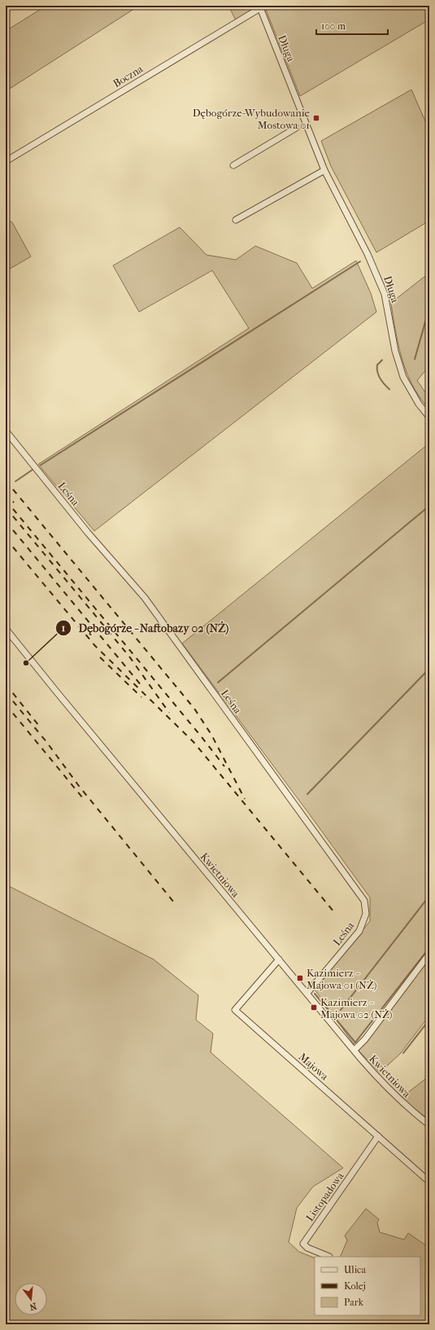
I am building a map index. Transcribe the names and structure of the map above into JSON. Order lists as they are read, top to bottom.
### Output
{
  "streets": {
    "street": [
      "Długa",
      "Boczna",
      "Leśna",
      "Kwietniowa",
      "Majowa",
      "Listopadowa"
    ]
  },
  "crossings": [
    ["Długa", "Boczna"],
    ["Leśna", "Kwietniowa"],
    ["Kwietniowa", "Majowa"],
    ["Majowa", "Listopadowa"]
  ],
  "places": {
    "transit": ["Dębogórze-Wybudowanie Mostowa 01", "Kazimierz - Majowa 01 (NŻ)", "Kazimierz - Majowa 02 (NŻ)"],
    "other": ["Dębogórze - Naftobazy 02 (NŻ)"]
  },
  "legend": ["Ulica", "Kolej", "Park"],
  "scale_bar": "100 m",
  "north": "bottom"
}
